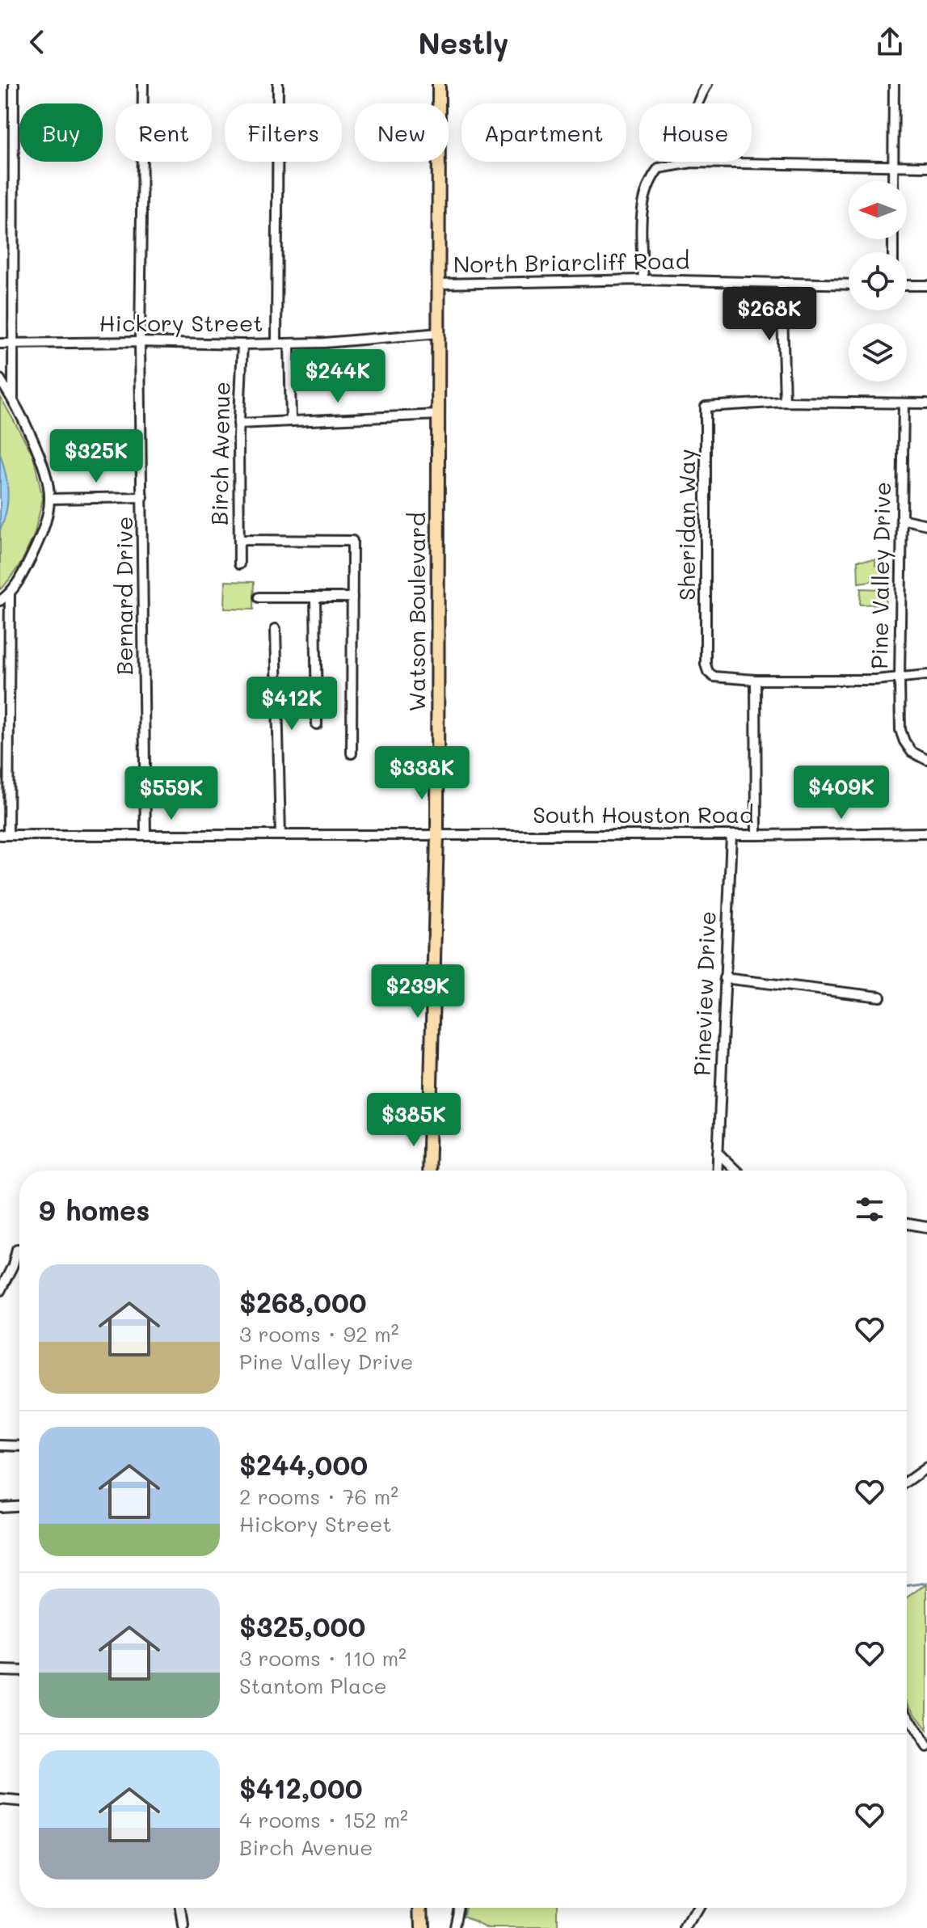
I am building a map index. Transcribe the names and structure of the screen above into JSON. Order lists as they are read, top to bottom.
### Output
{
  "streets": {
    "main road": ["Watson Boulevard"],
    "street": [
      "North Briarcliff Road",
      "Hickory Street",
      "Birch Avenue",
      "Sheridan Way",
      "Pine Valley Drive",
      "Bernard Drive",
      "South Houston Road",
      "Pineview Drive"
    ]
  },
  "crossings": [
    ["North Briarcliff Road", "Watson Boulevard"],
    ["Hickory Street", "Birch Avenue"],
    ["Hickory Street", "Bernard Drive"],
    ["Hickory Street", "Watson Boulevard"],
    ["Sheridan Way", "Pine Valley Drive"],
    ["Bernard Drive", "South Houston Road"],
    ["Watson Boulevard", "South Houston Road"],
    ["South Houston Road", "Pineview Drive"]
  ],
  "north": "left",
  "page": {
    "header": "Nestly",
    "chip": [
      "Buy",
      "Rent",
      "Filters",
      "New",
      "Apartment",
      "House"
    ],
    "price": [
      "$268K",
      "$244K",
      "$325K",
      "$412K",
      "$338K",
      "$409K",
      "$559K",
      "$239K",
      "$385K"
    ],
    "heading": "9 homes",
    "list": [
      {
        "name": "$268,000",
        "note": "3 rooms · 92 m² · Pine Valley Drive"
      },
      {
        "name": "$244,000",
        "note": "2 rooms · 76 m² · Hickory Street"
      },
      {
        "name": "$325,000",
        "note": "3 rooms · 110 m² · Stantom Place"
      },
      {
        "name": "$412,000",
        "note": "4 rooms · 152 m² · Birch Avenue"
      }
    ]
  }
}
